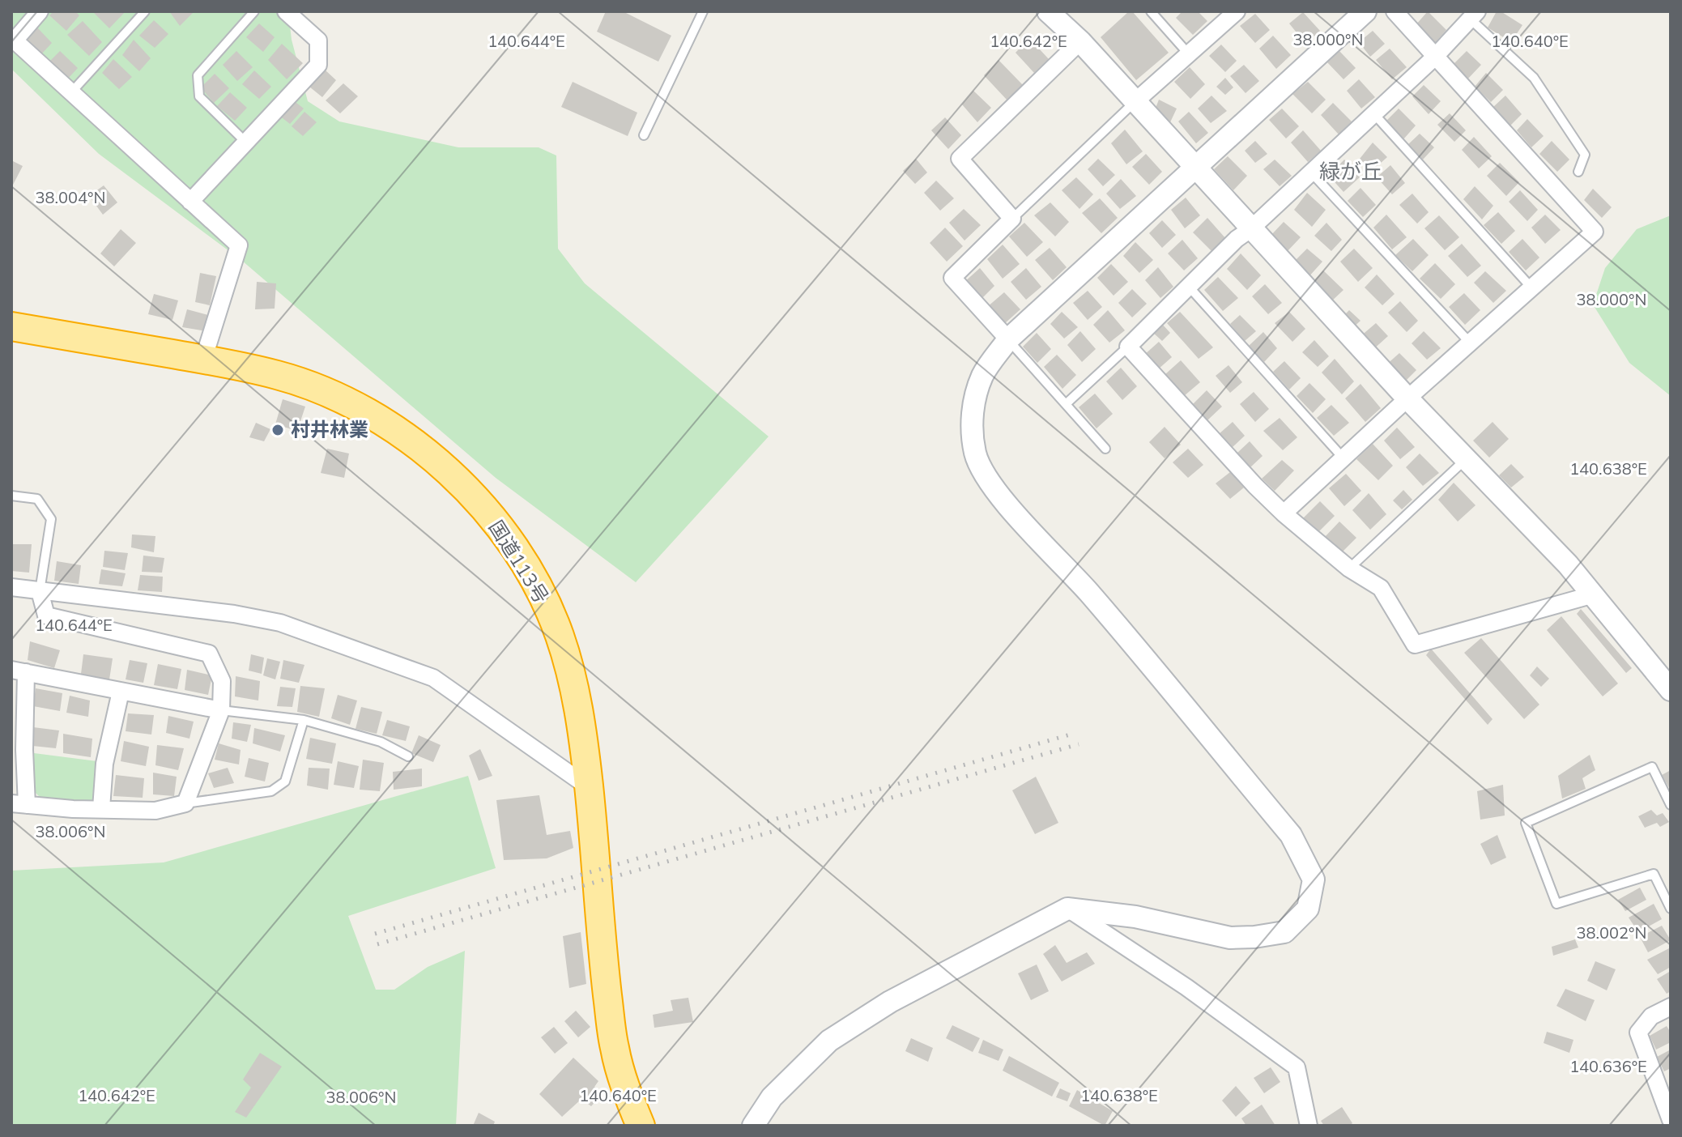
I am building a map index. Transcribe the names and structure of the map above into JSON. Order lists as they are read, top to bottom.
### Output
{
  "streets": {
    "highway": ["国道113号"]
  },
  "districts": ["緑が丘"],
  "places": ["村井林業"],
  "coordinates": [
    "38.000°N",
    "140.644°E",
    "140.642°E",
    "140.640°E",
    "38.004°N",
    "140.638°E",
    "38.006°N",
    "38.002°N",
    "140.636°E"
  ]
}
